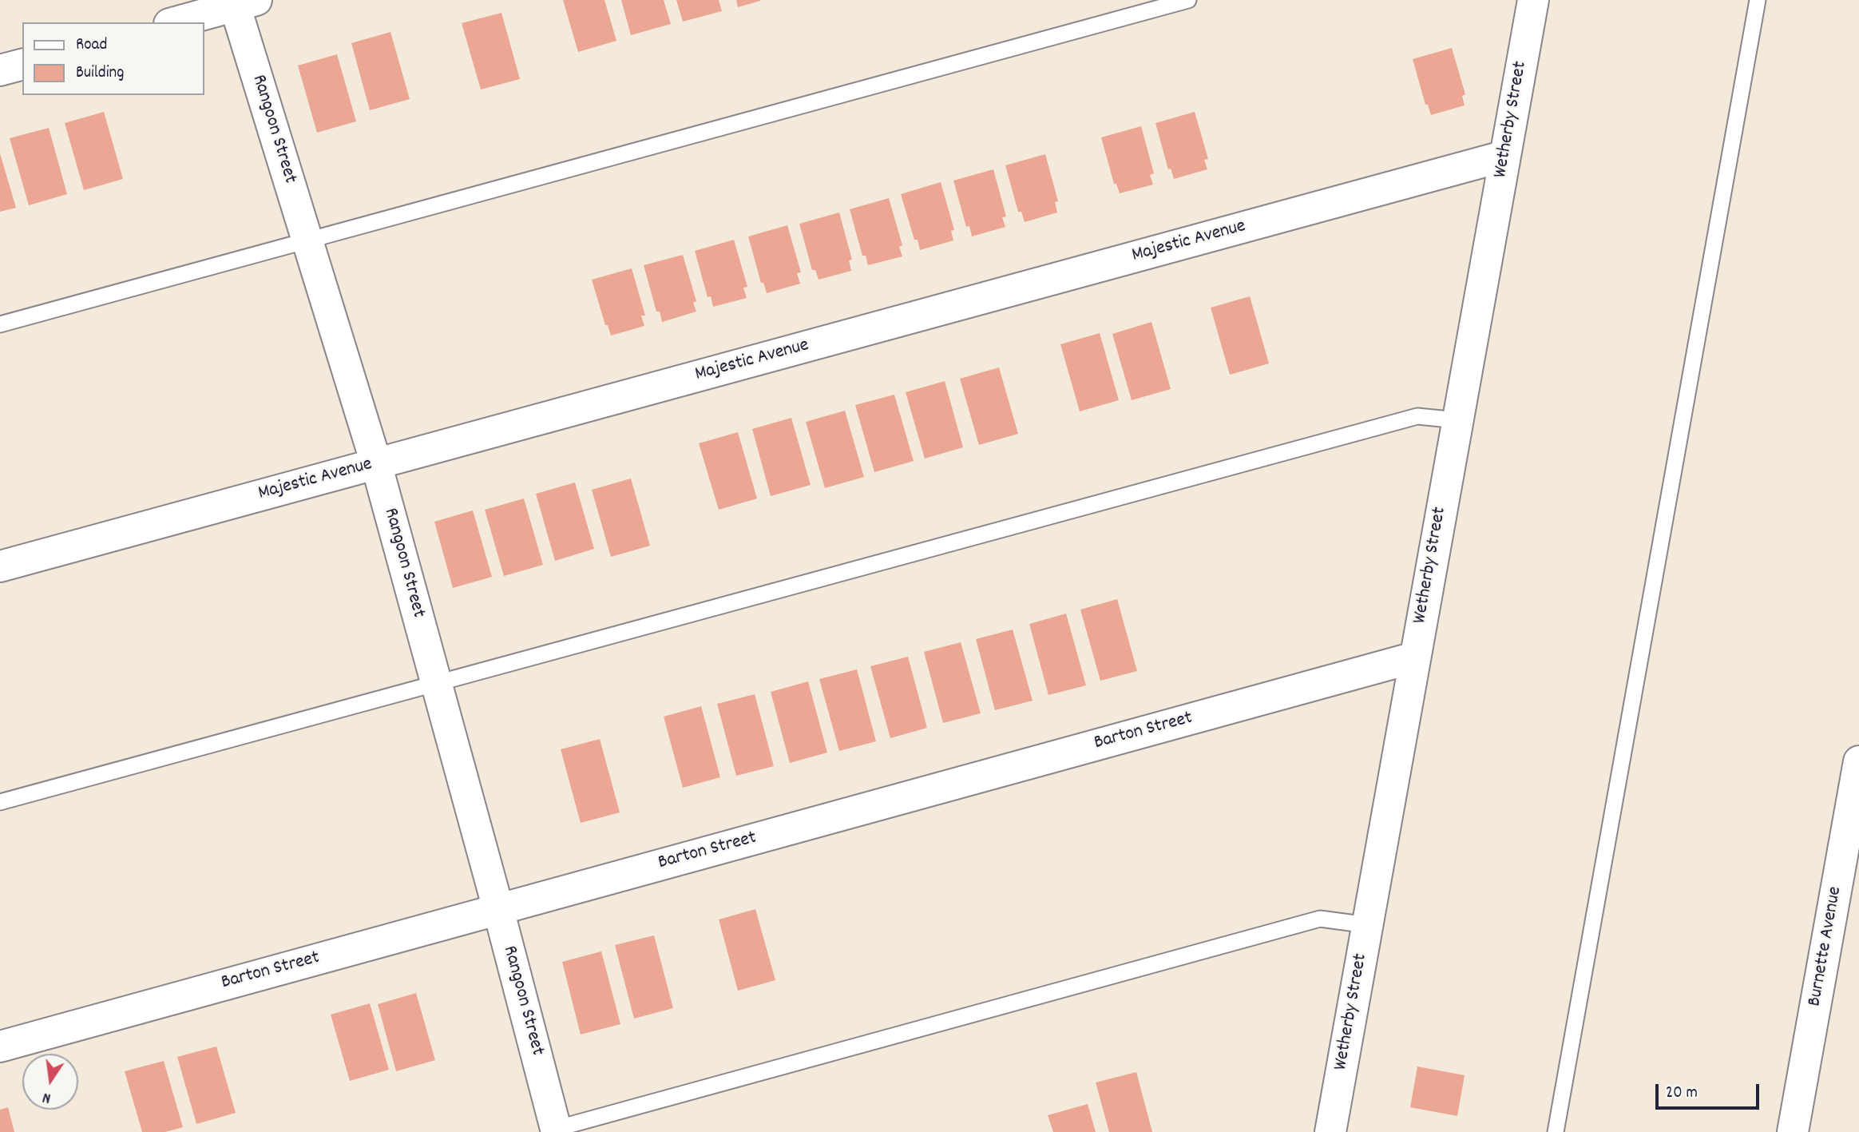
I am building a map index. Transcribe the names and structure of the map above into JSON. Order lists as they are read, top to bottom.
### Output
{
  "streets": {
    "street": [
      "Wetherby Street",
      "Rangoon Street",
      "Majestic Avenue",
      "Barton Street",
      "Burnette Avenue"
    ]
  },
  "crossings": [
    ["Wetherby Street", "Majestic Avenue"],
    ["Wetherby Street", "Barton Street"],
    ["Rangoon Street", "Majestic Avenue"],
    ["Rangoon Street", "Barton Street"]
  ],
  "legend": ["Road", "Building"],
  "scale_bar": "20 m",
  "north": "bottom"
}
